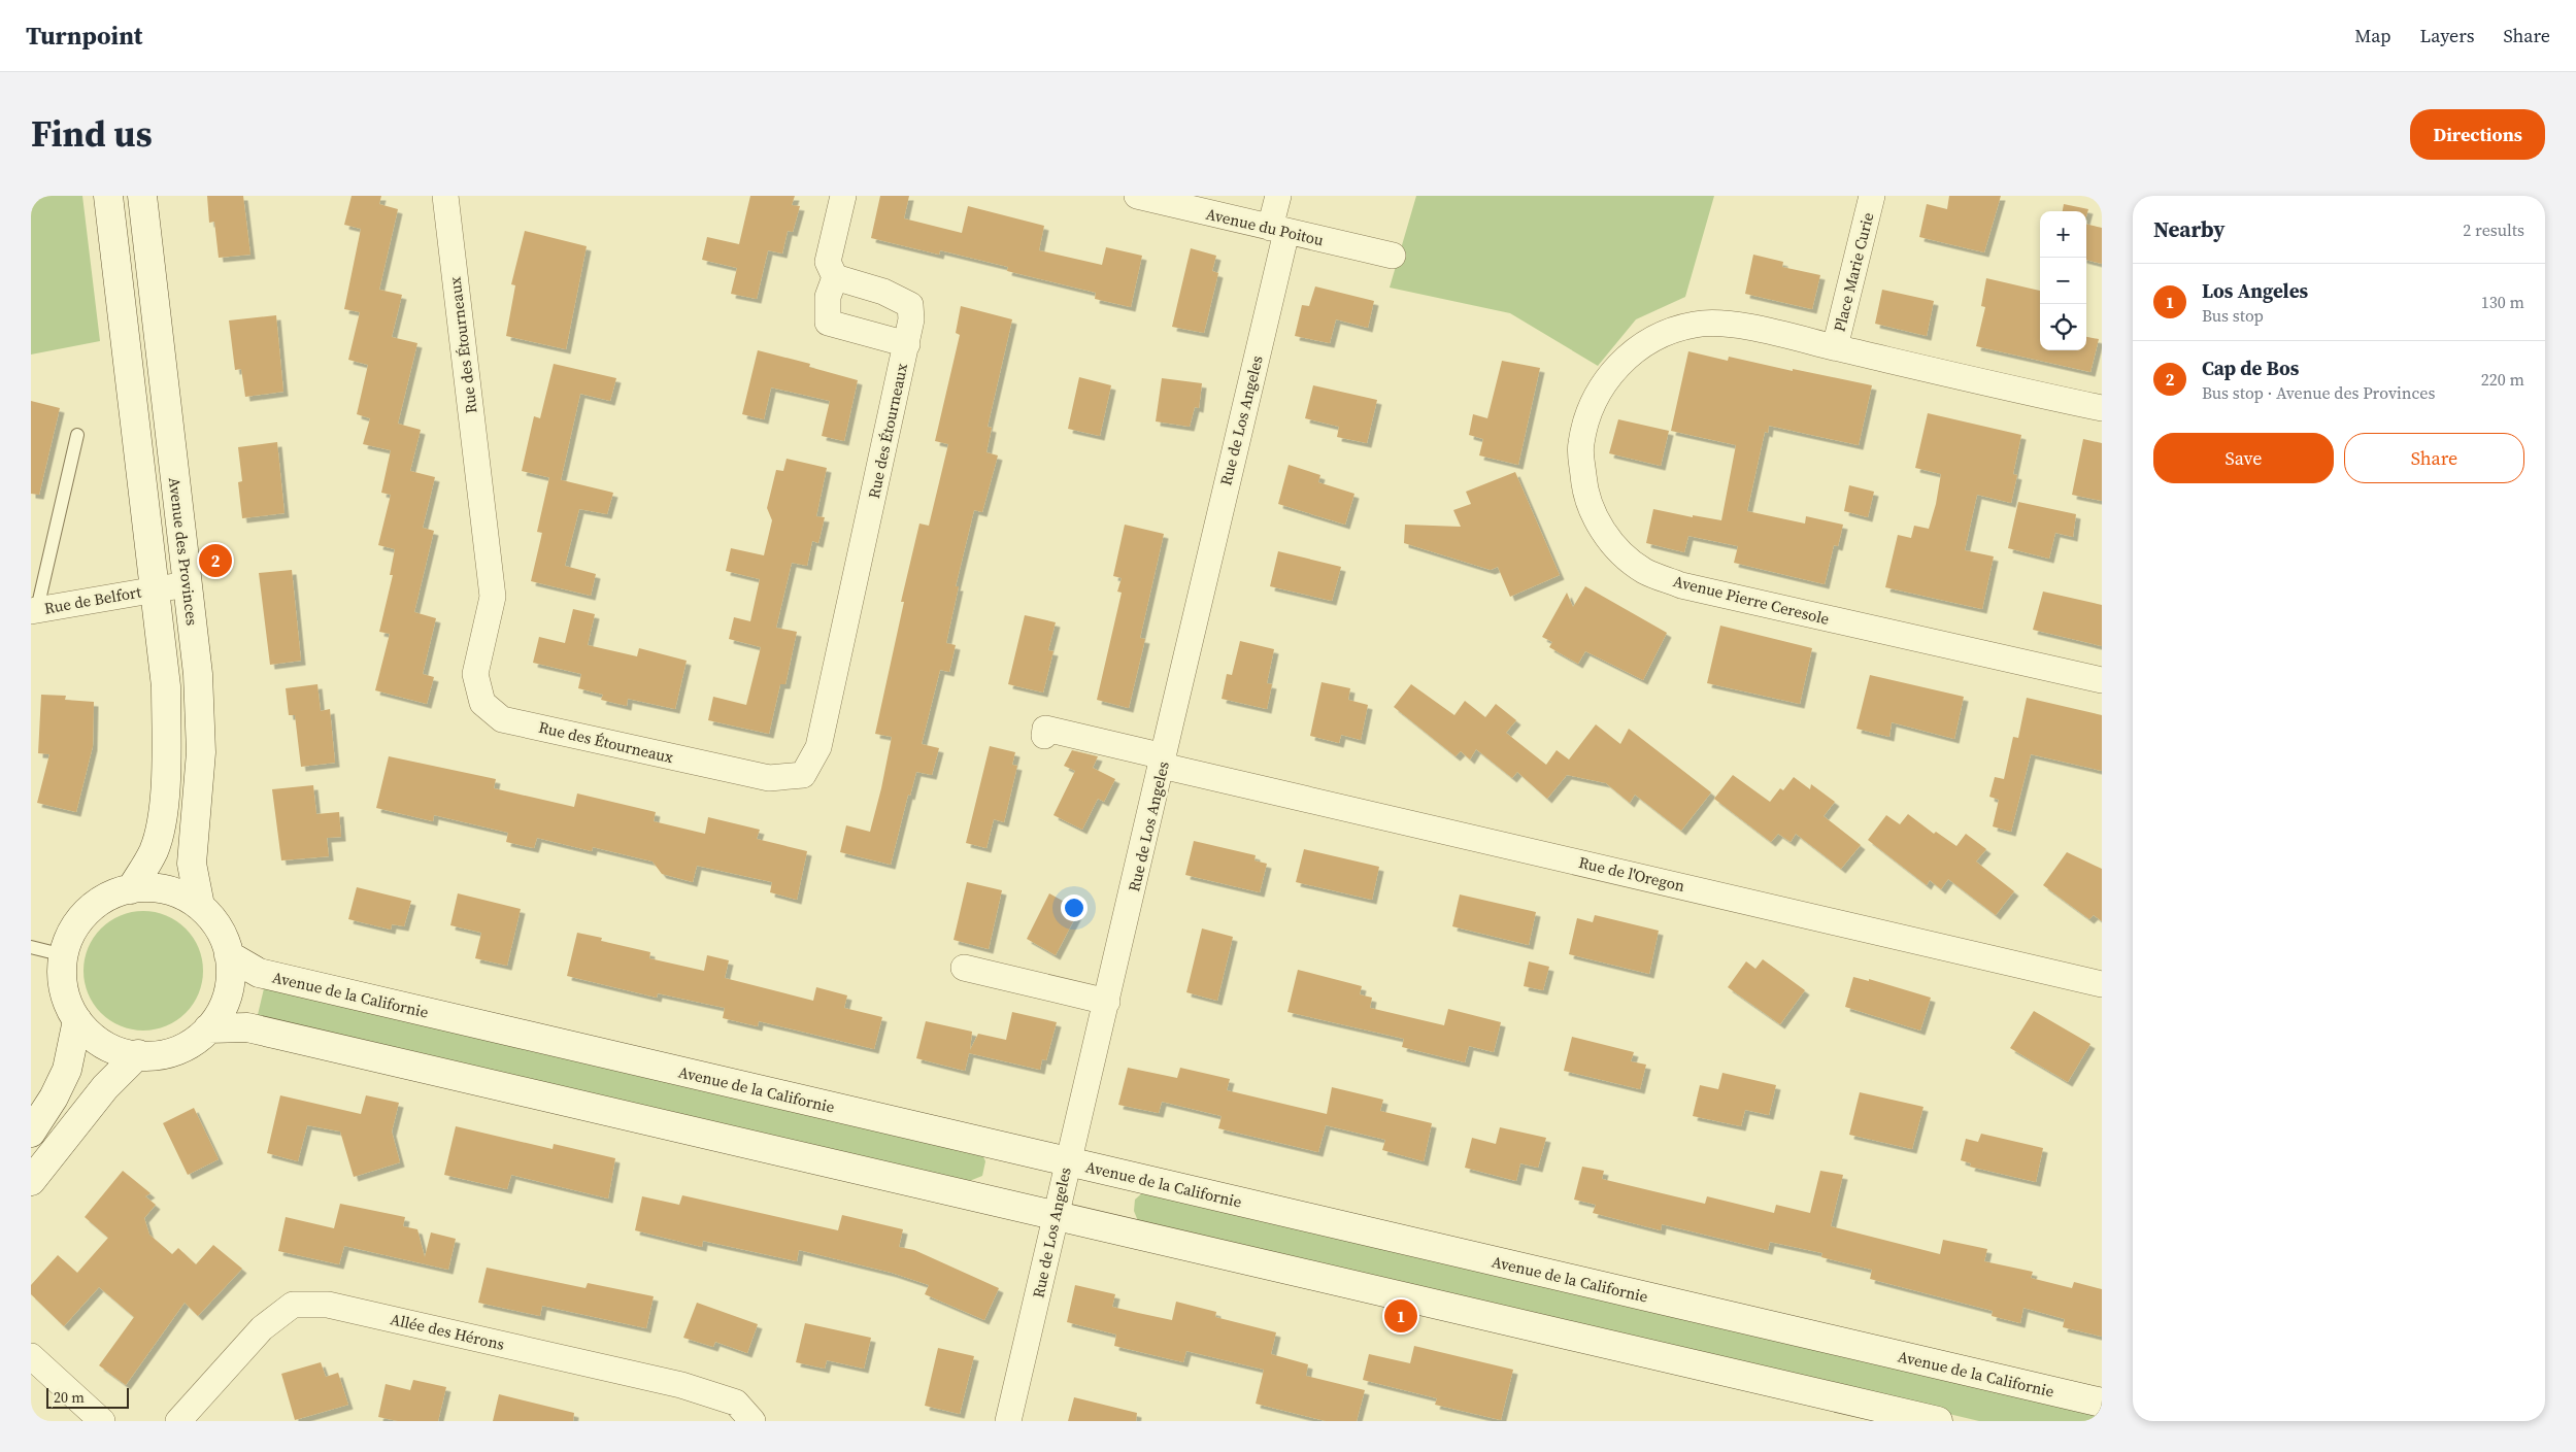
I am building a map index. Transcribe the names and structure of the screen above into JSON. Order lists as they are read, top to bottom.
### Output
{
  "streets": {
    "street": [
      "Avenue du Poitou",
      "Place Marie Curie",
      "Rue des Étourneaux",
      "Rue de Los Angeles",
      "Avenue des Provinces",
      "Rue de Belfort",
      "Avenue Pierre Ceresole",
      "Rue de l'Oregon",
      "Avenue de la Californie",
      "Allée des Hérons"
    ]
  },
  "crossings": [
    ["Avenue du Poitou", "Rue de Los Angeles"],
    ["Place Marie Curie", "Avenue Pierre Ceresole"],
    ["Rue de Los Angeles", "Rue de l'Oregon"],
    ["Rue de Los Angeles", "Avenue de la Californie"],
    ["Avenue des Provinces", "Rue de Belfort"],
    ["Avenue des Provinces", "Avenue de la Californie"]
  ],
  "scale_bar": "20 m",
  "page": {
    "header": "Turnpoint",
    "nav": ["Map", "Layers", "Share"],
    "title": "Find us",
    "buttons": [
      "Directions",
      ["Save", "Share"]
    ],
    "heading": ["Nearby", "2 results"],
    "map_buttons": ["+", "−"],
    "list": [
      {
        "mark": "1",
        "name": "Los Angeles",
        "note": "Bus stop",
        "value": "130 m"
      },
      {
        "mark": "2",
        "name": "Cap de Bos",
        "note": "Bus stop · Avenue des Provinces",
        "value": "220 m"
      }
    ],
    "pins": ["2", "1"],
    "scale": "20 m"
  }
}
